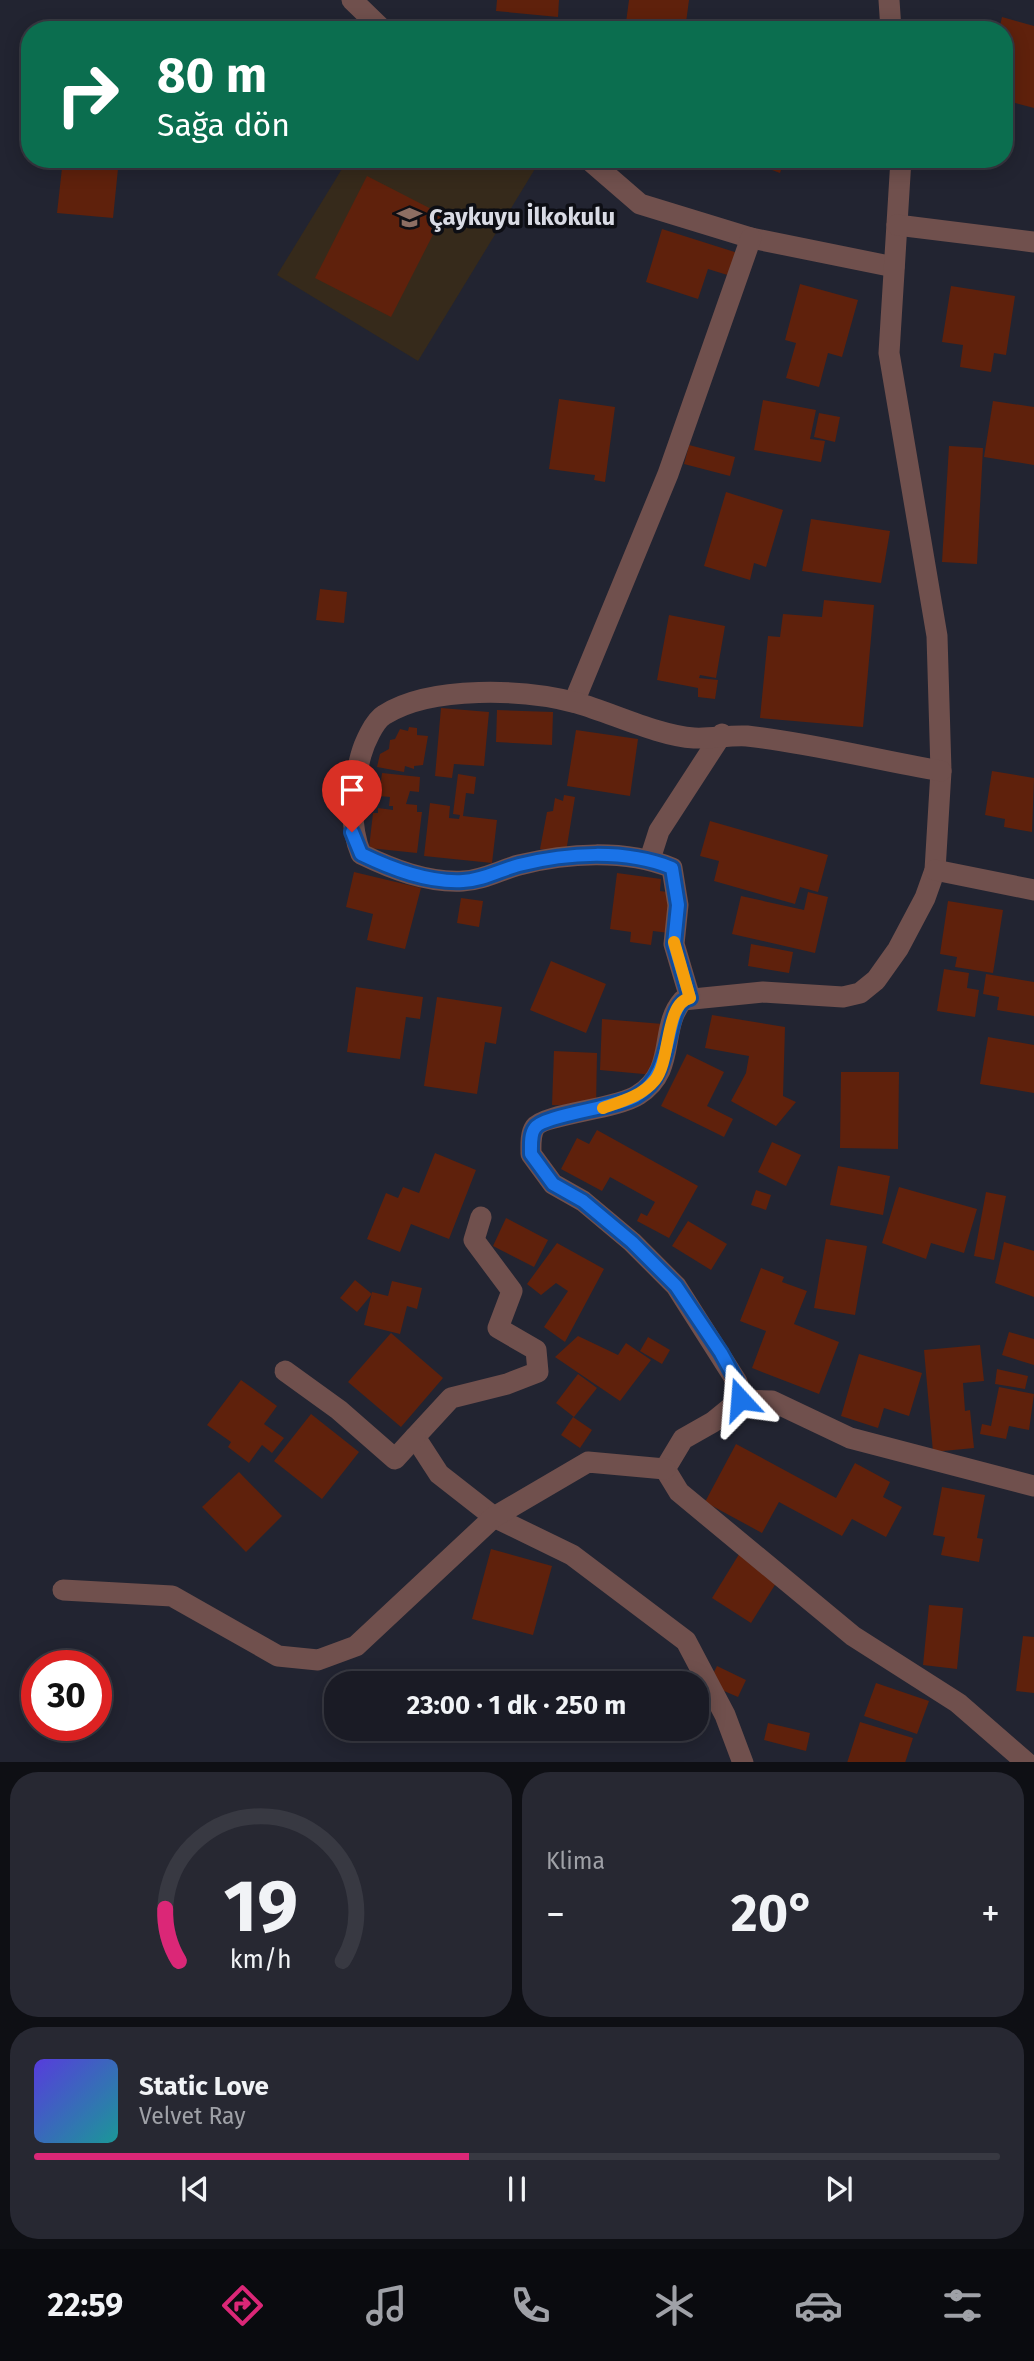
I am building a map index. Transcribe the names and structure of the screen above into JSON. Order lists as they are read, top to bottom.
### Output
{
  "places": {
    "school or university": ["Çaykuyu İlkokulu"]
  },
  "page": {
    "turn": ["80 m", "Sağa dön"],
    "limit": "30",
    "trip": "23:00 · 1 dk · 250 m",
    "tile": "Klima",
    "heat": ["−", "20°", "+"],
    "song": ["Static Love", "Velvet Ray"],
    "tabs": "22:59",
    "gauge": ["19", "km/h"]
  }
}
